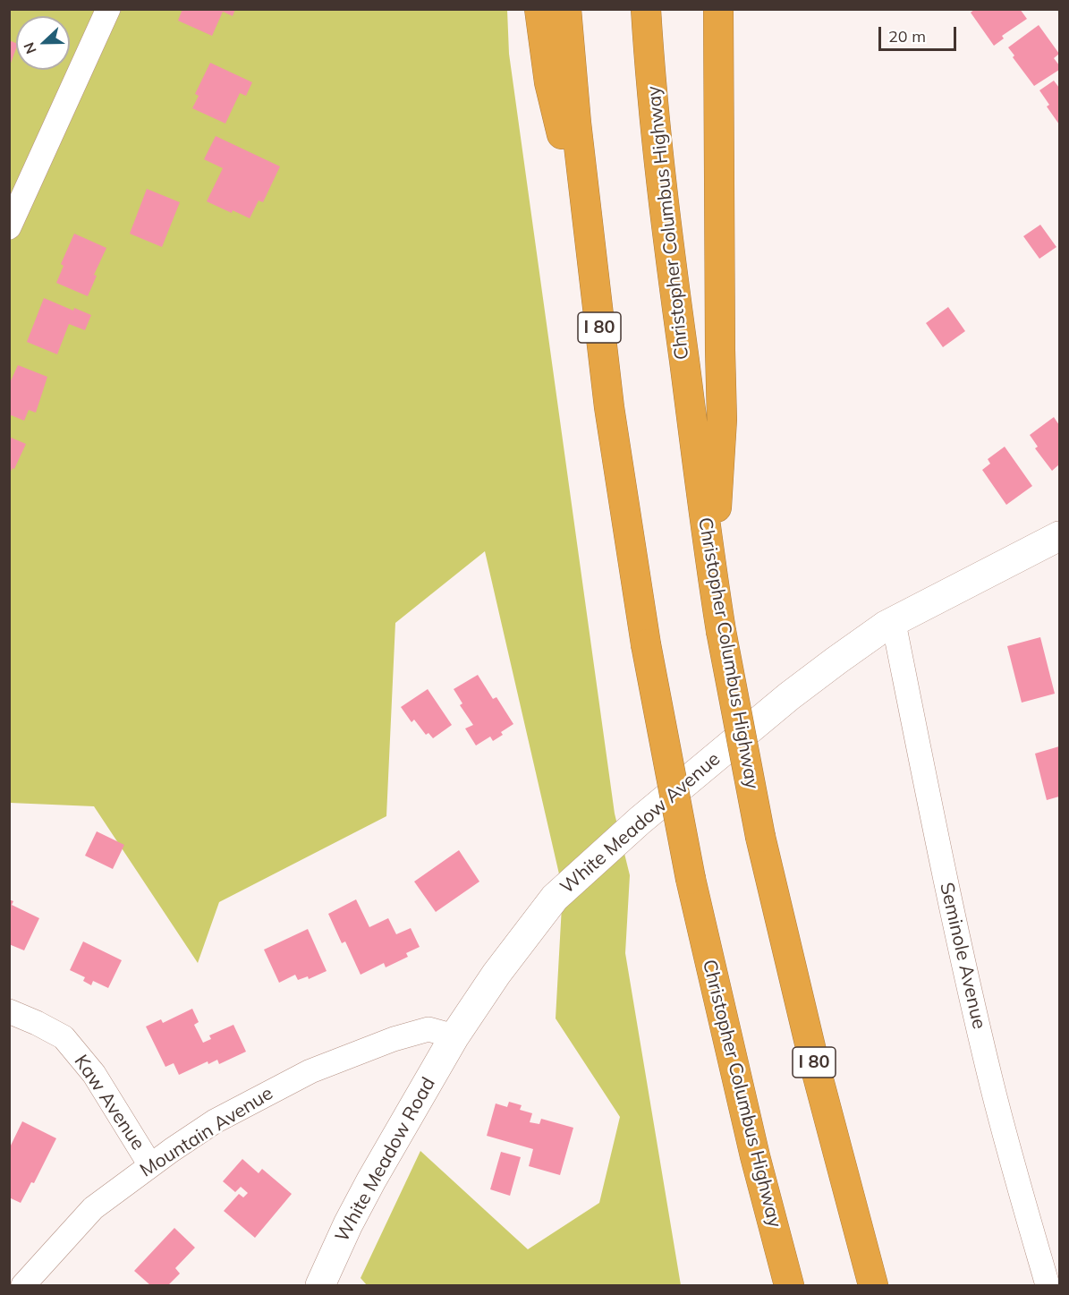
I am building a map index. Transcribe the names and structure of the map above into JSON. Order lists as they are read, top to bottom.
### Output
{
  "streets": {
    "highway": ["Christopher Columbus Highway", "I 80"],
    "street": [
      "White Meadow Avenue",
      "Seminole Avenue",
      "Kaw Avenue",
      "Mountain Avenue",
      "White Meadow Road"
    ]
  },
  "crossings": [
    ["White Meadow Avenue", "Seminole Avenue"],
    ["White Meadow Avenue", "Mountain Avenue"],
    ["White Meadow Avenue", "White Meadow Road"],
    ["Kaw Avenue", "Mountain Avenue"],
    ["Mountain Avenue", "White Meadow Road"]
  ],
  "scale_bar": "20 m",
  "north": "left"
}
